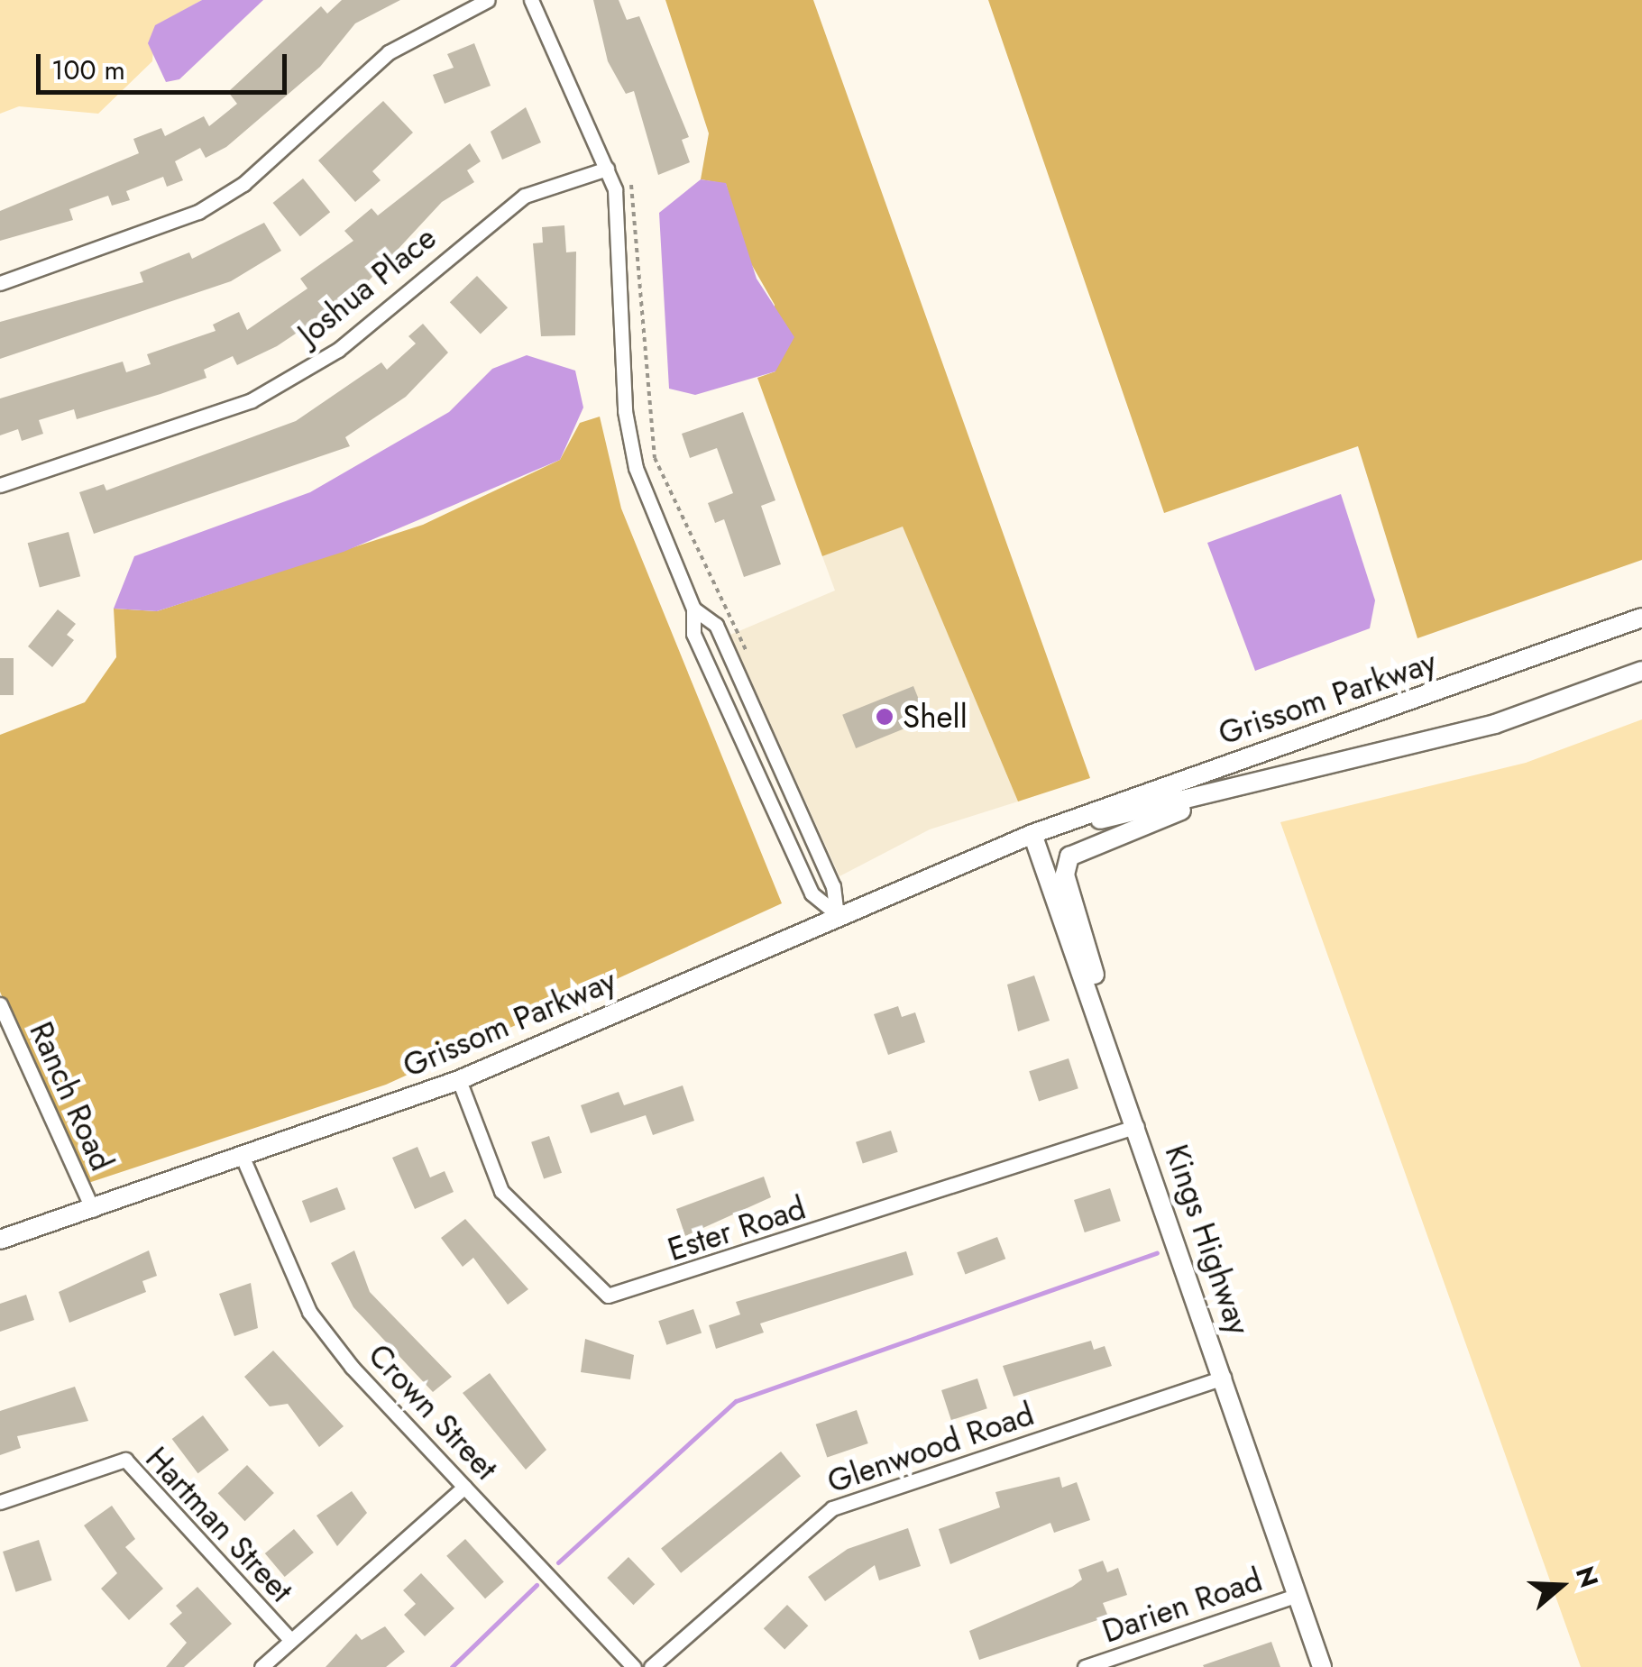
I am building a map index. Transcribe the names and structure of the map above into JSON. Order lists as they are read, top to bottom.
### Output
{
  "streets": {
    "main road": ["Grissom Parkway", "Kings Highway"],
    "street": [
      "Joshua Place",
      "Ranch Road",
      "Ester Road",
      "Crown Street",
      "Glenwood Road",
      "Hartman Street",
      "Darien Road"
    ]
  },
  "crossings": [
    ["Grissom Parkway", "Ranch Road"],
    ["Grissom Parkway", "Ester Road"],
    ["Grissom Parkway", "Kings Highway"],
    ["Grissom Parkway", "Crown Street"],
    ["Ester Road", "Kings Highway"],
    ["Kings Highway", "Glenwood Road"],
    ["Kings Highway", "Darien Road"]
  ],
  "places": ["Shell"],
  "scale_bar": "100 m",
  "north": "right"
}
